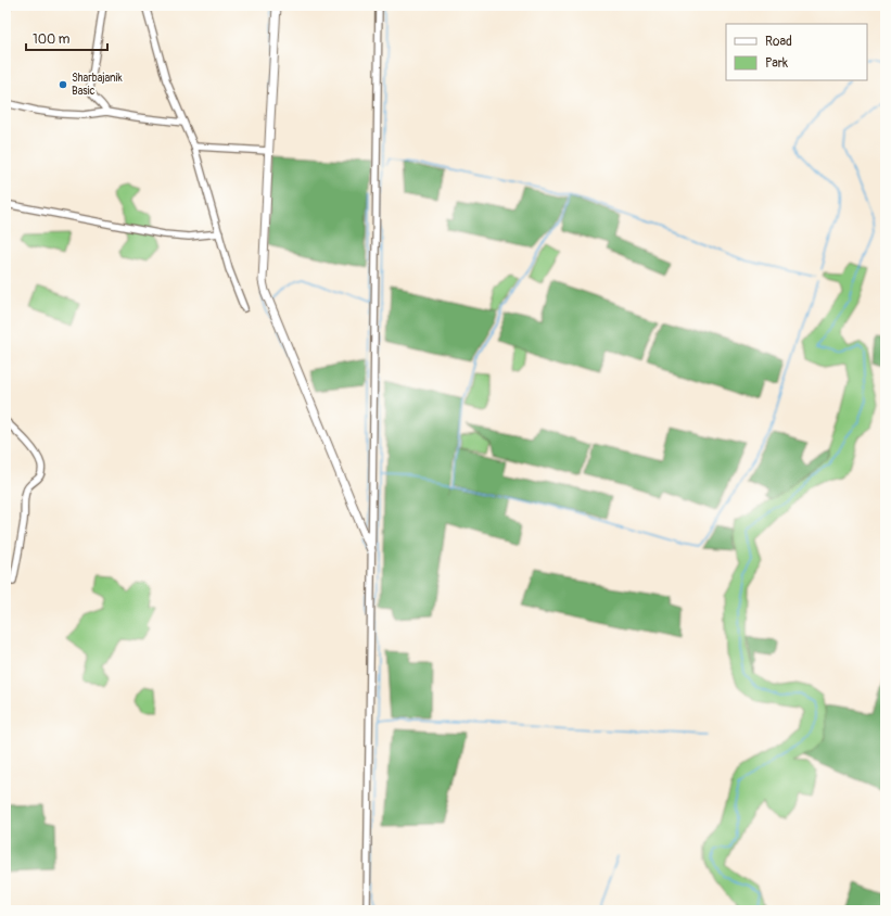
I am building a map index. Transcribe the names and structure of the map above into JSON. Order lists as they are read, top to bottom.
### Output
{
  "places": ["Sharbajanik Basic"],
  "legend": ["Road", "Park"],
  "scale_bar": "100 m"
}
